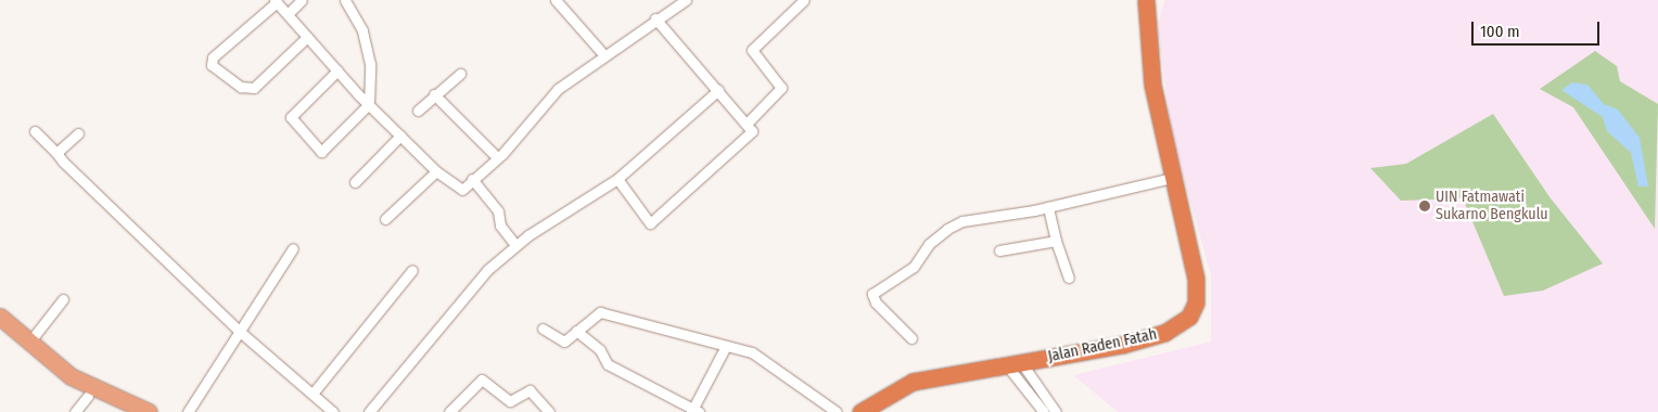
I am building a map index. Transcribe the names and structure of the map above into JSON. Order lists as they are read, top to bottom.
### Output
{
  "streets": {
    "highway": ["Jalan Raden Fatah"]
  },
  "places": ["UIN Fatmawati Sukarno Bengkulu"],
  "scale_bar": "100 m"
}
